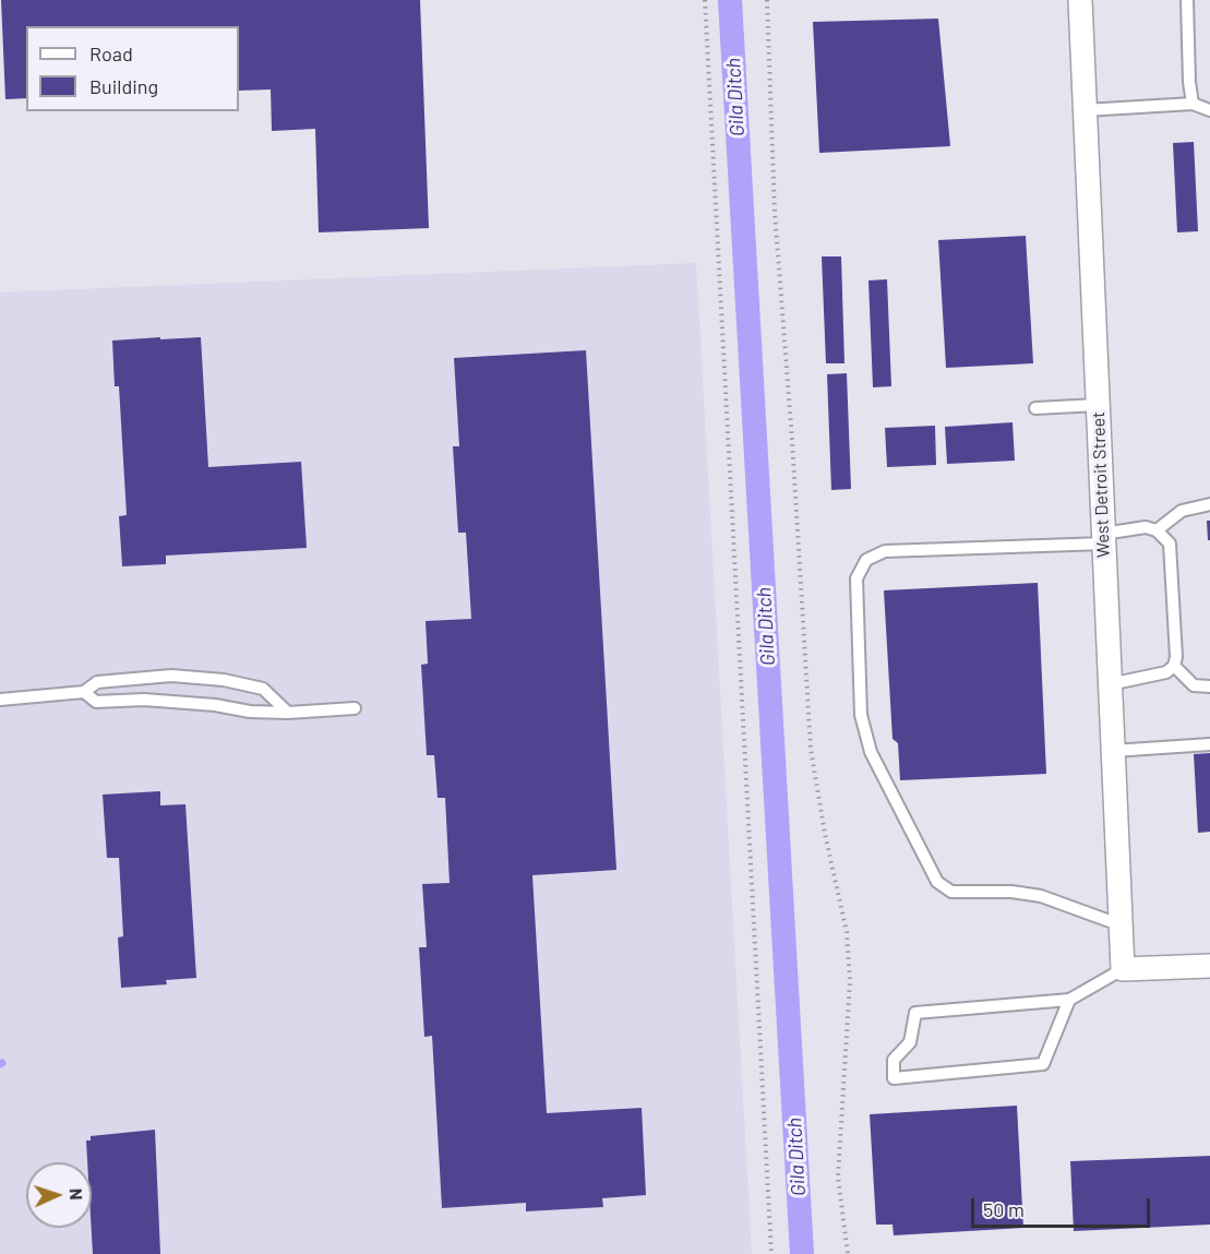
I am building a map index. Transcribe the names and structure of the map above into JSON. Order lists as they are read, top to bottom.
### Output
{
  "streets": {
    "street": ["West Detroit Street"]
  },
  "water": ["Gila Ditch"],
  "legend": ["Road", "Building"],
  "scale_bar": "50 m",
  "north": "right"
}
